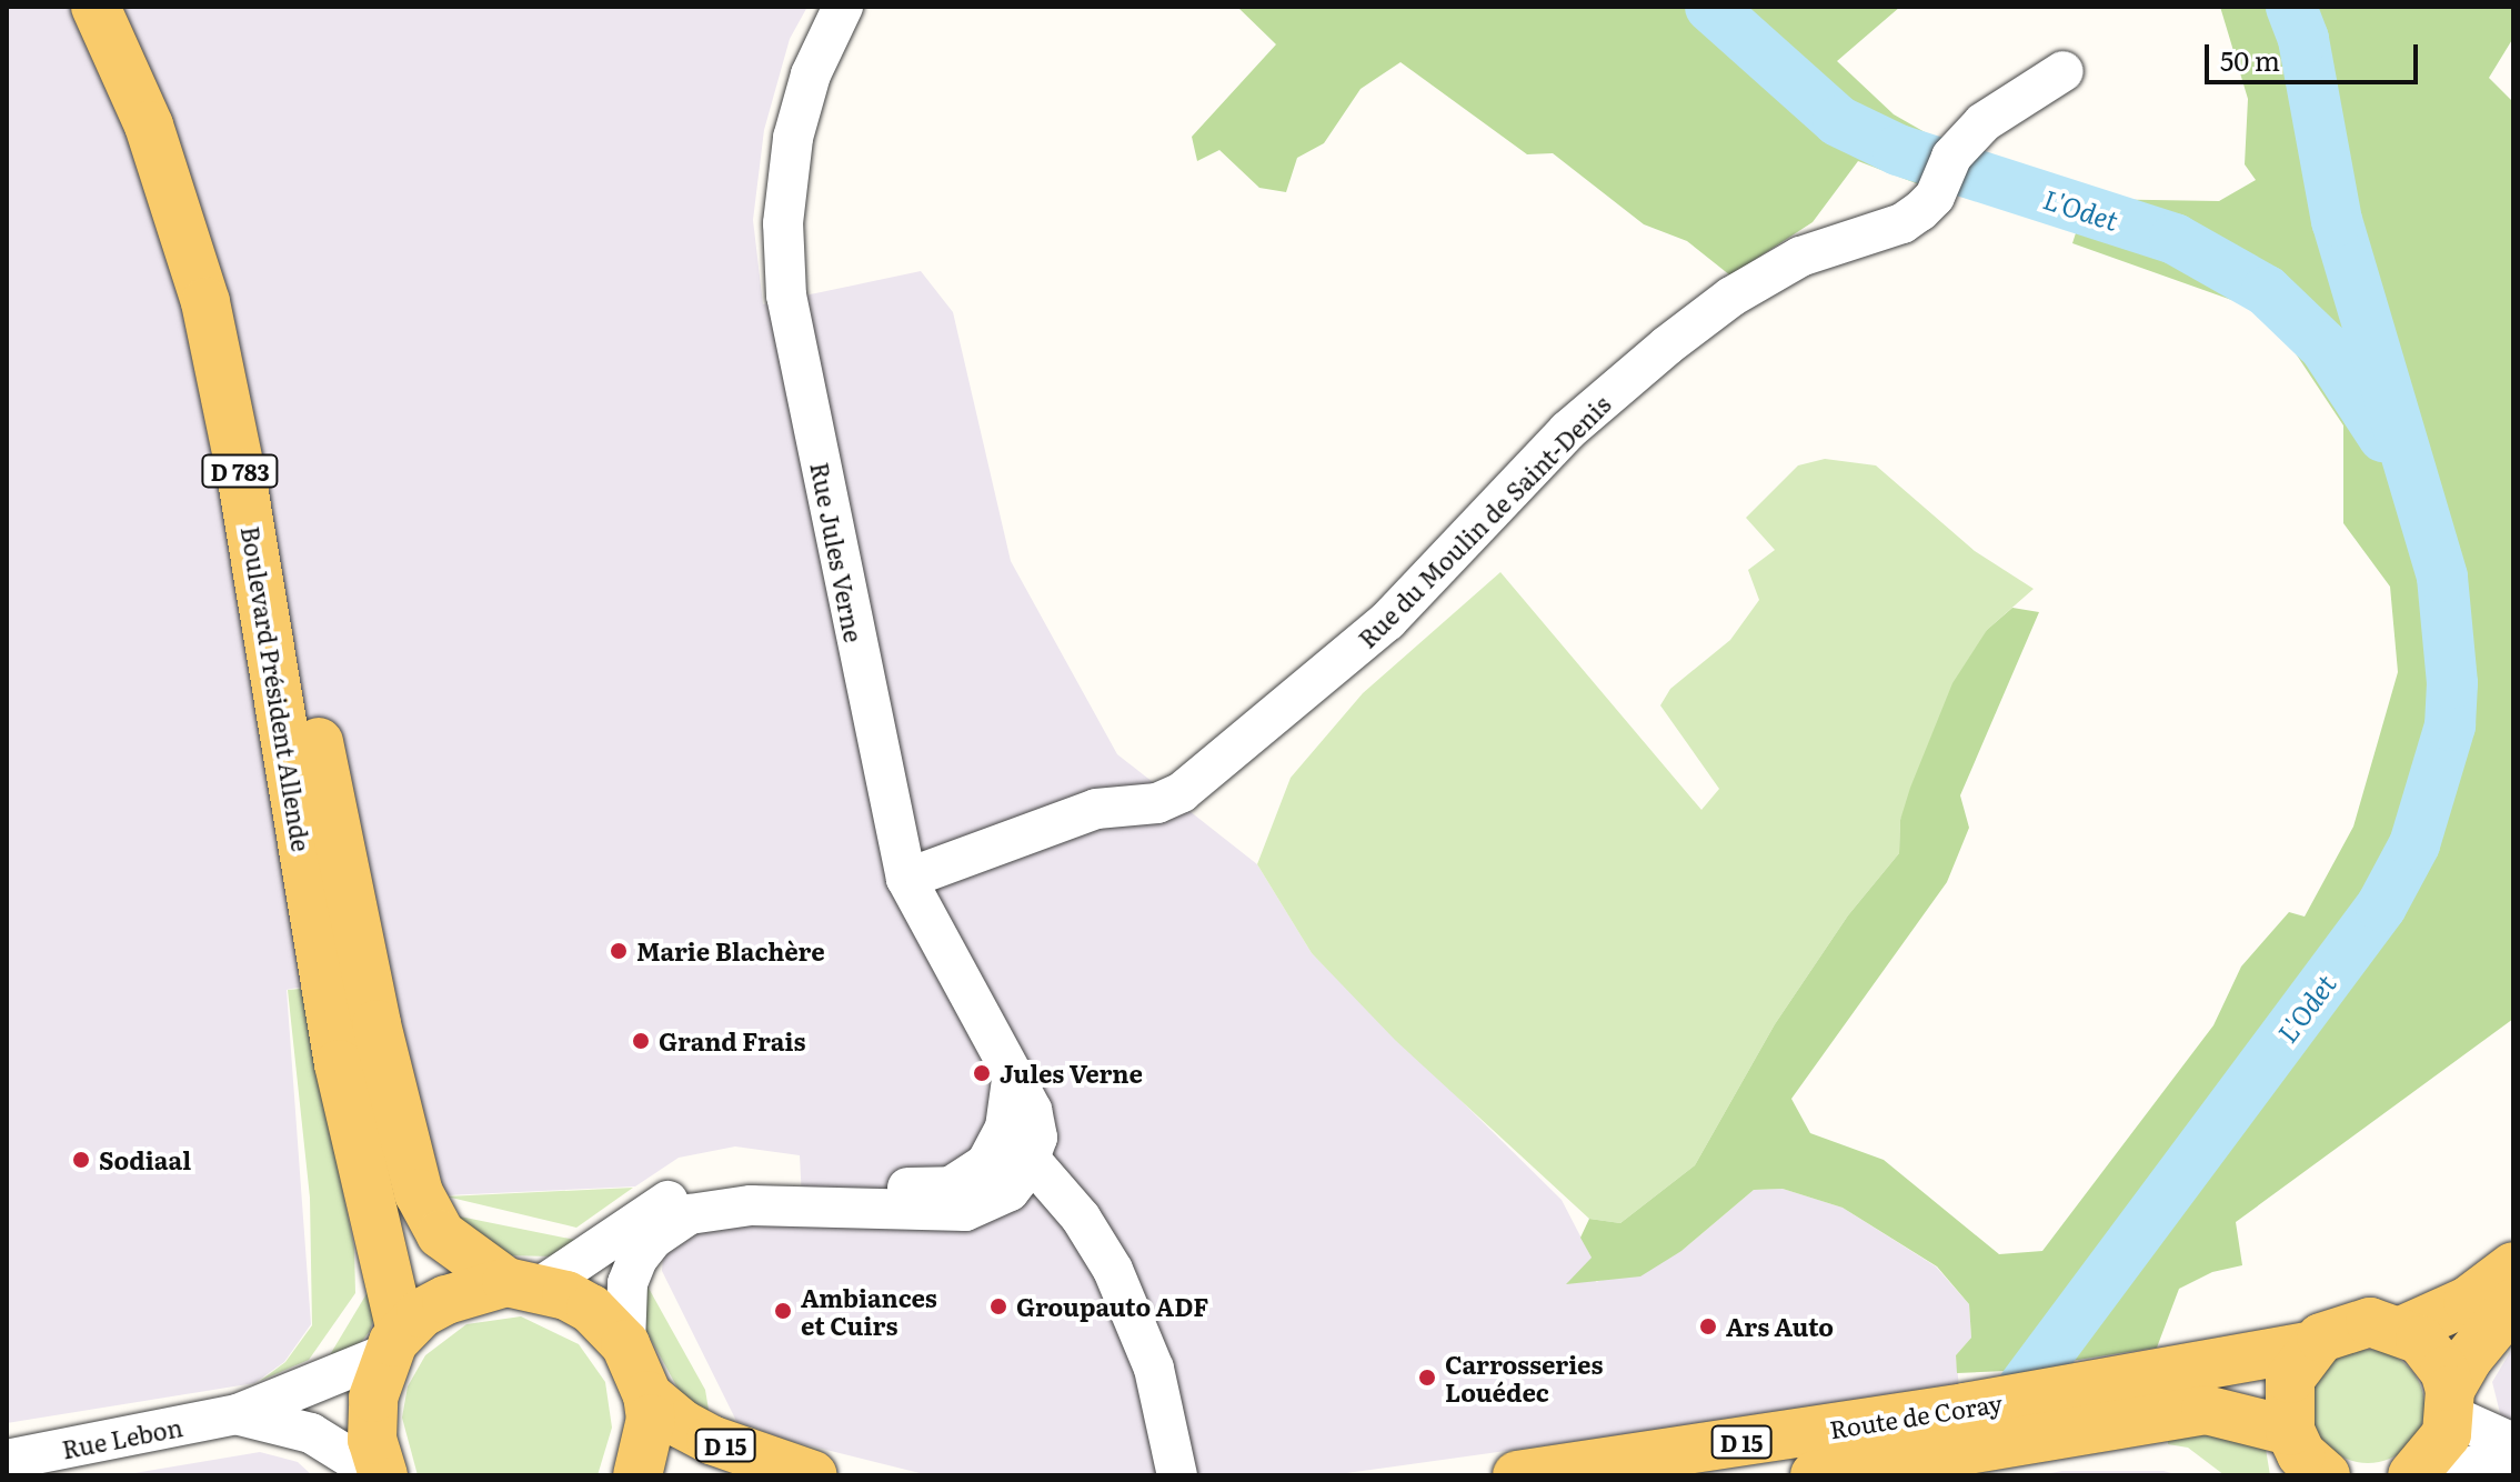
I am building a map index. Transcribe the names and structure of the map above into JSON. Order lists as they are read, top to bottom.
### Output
{
  "streets": {
    "main road": [
      "D 783",
      "Boulevard Président Allende",
      "Route de Coray",
      "D 15"
    ],
    "street": ["Rue du Moulin de Saint-Denis", "Rue Jules Verne", "Rue Lebon"]
  },
  "crossings": [
    ["Rue du Moulin de Saint-Denis", "Rue Jules Verne"],
    ["Boulevard Président Allende", "Rue Lebon"]
  ],
  "water": ["L'Odet"],
  "places": [
    "Marie Blachère",
    "Grand Frais",
    "Jules Verne",
    "Sodiaal",
    "Groupauto ADF",
    "Ambiances et Cuirs",
    "Ars Auto",
    "Carrosseries Louédec"
  ],
  "scale_bar": "50 m"
}
